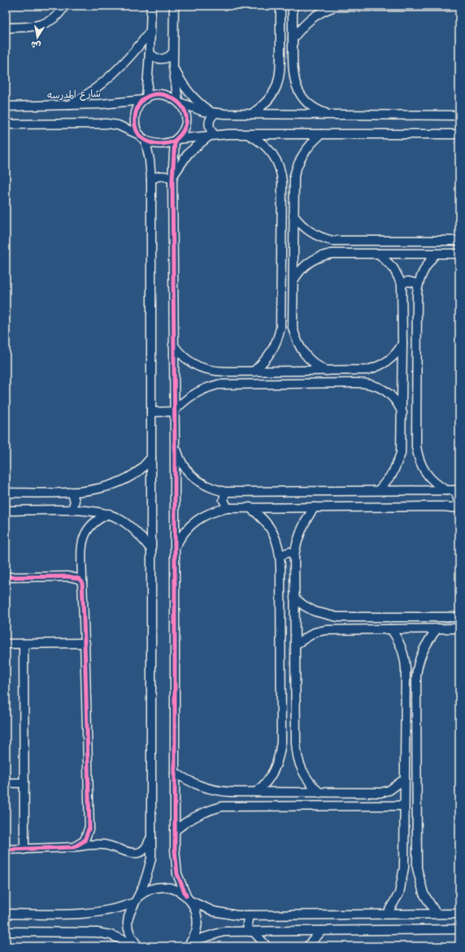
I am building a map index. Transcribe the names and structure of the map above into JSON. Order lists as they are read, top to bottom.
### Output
{
  "streets": {
    "street": ["شارع المدرسه"]
  },
  "north": "bottom"
}
